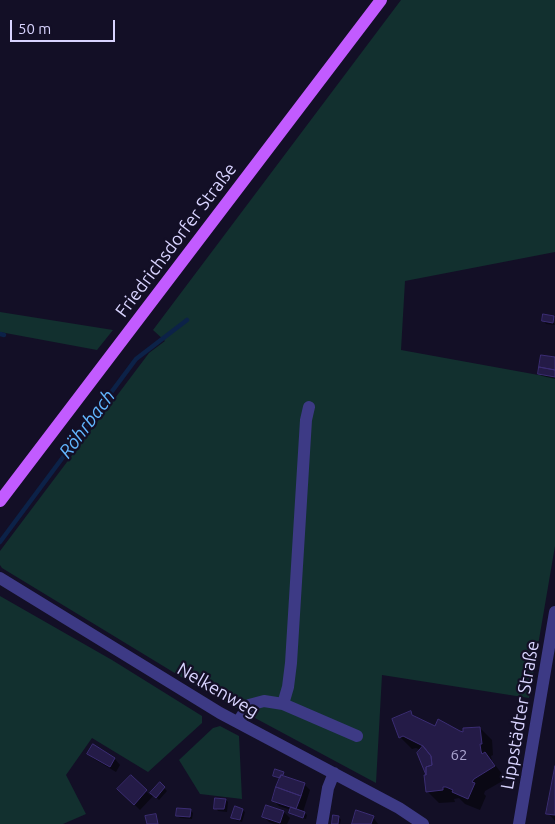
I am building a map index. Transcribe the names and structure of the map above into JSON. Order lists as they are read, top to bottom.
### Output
{
  "streets": {
    "main road": ["Friedrichsdorfer Straße"],
    "street": ["Nelkenweg", "Lippstädter Straße"]
  },
  "water": ["Röhrbach"],
  "house_numbers": ["62"],
  "scale_bar": "50 m"
}
